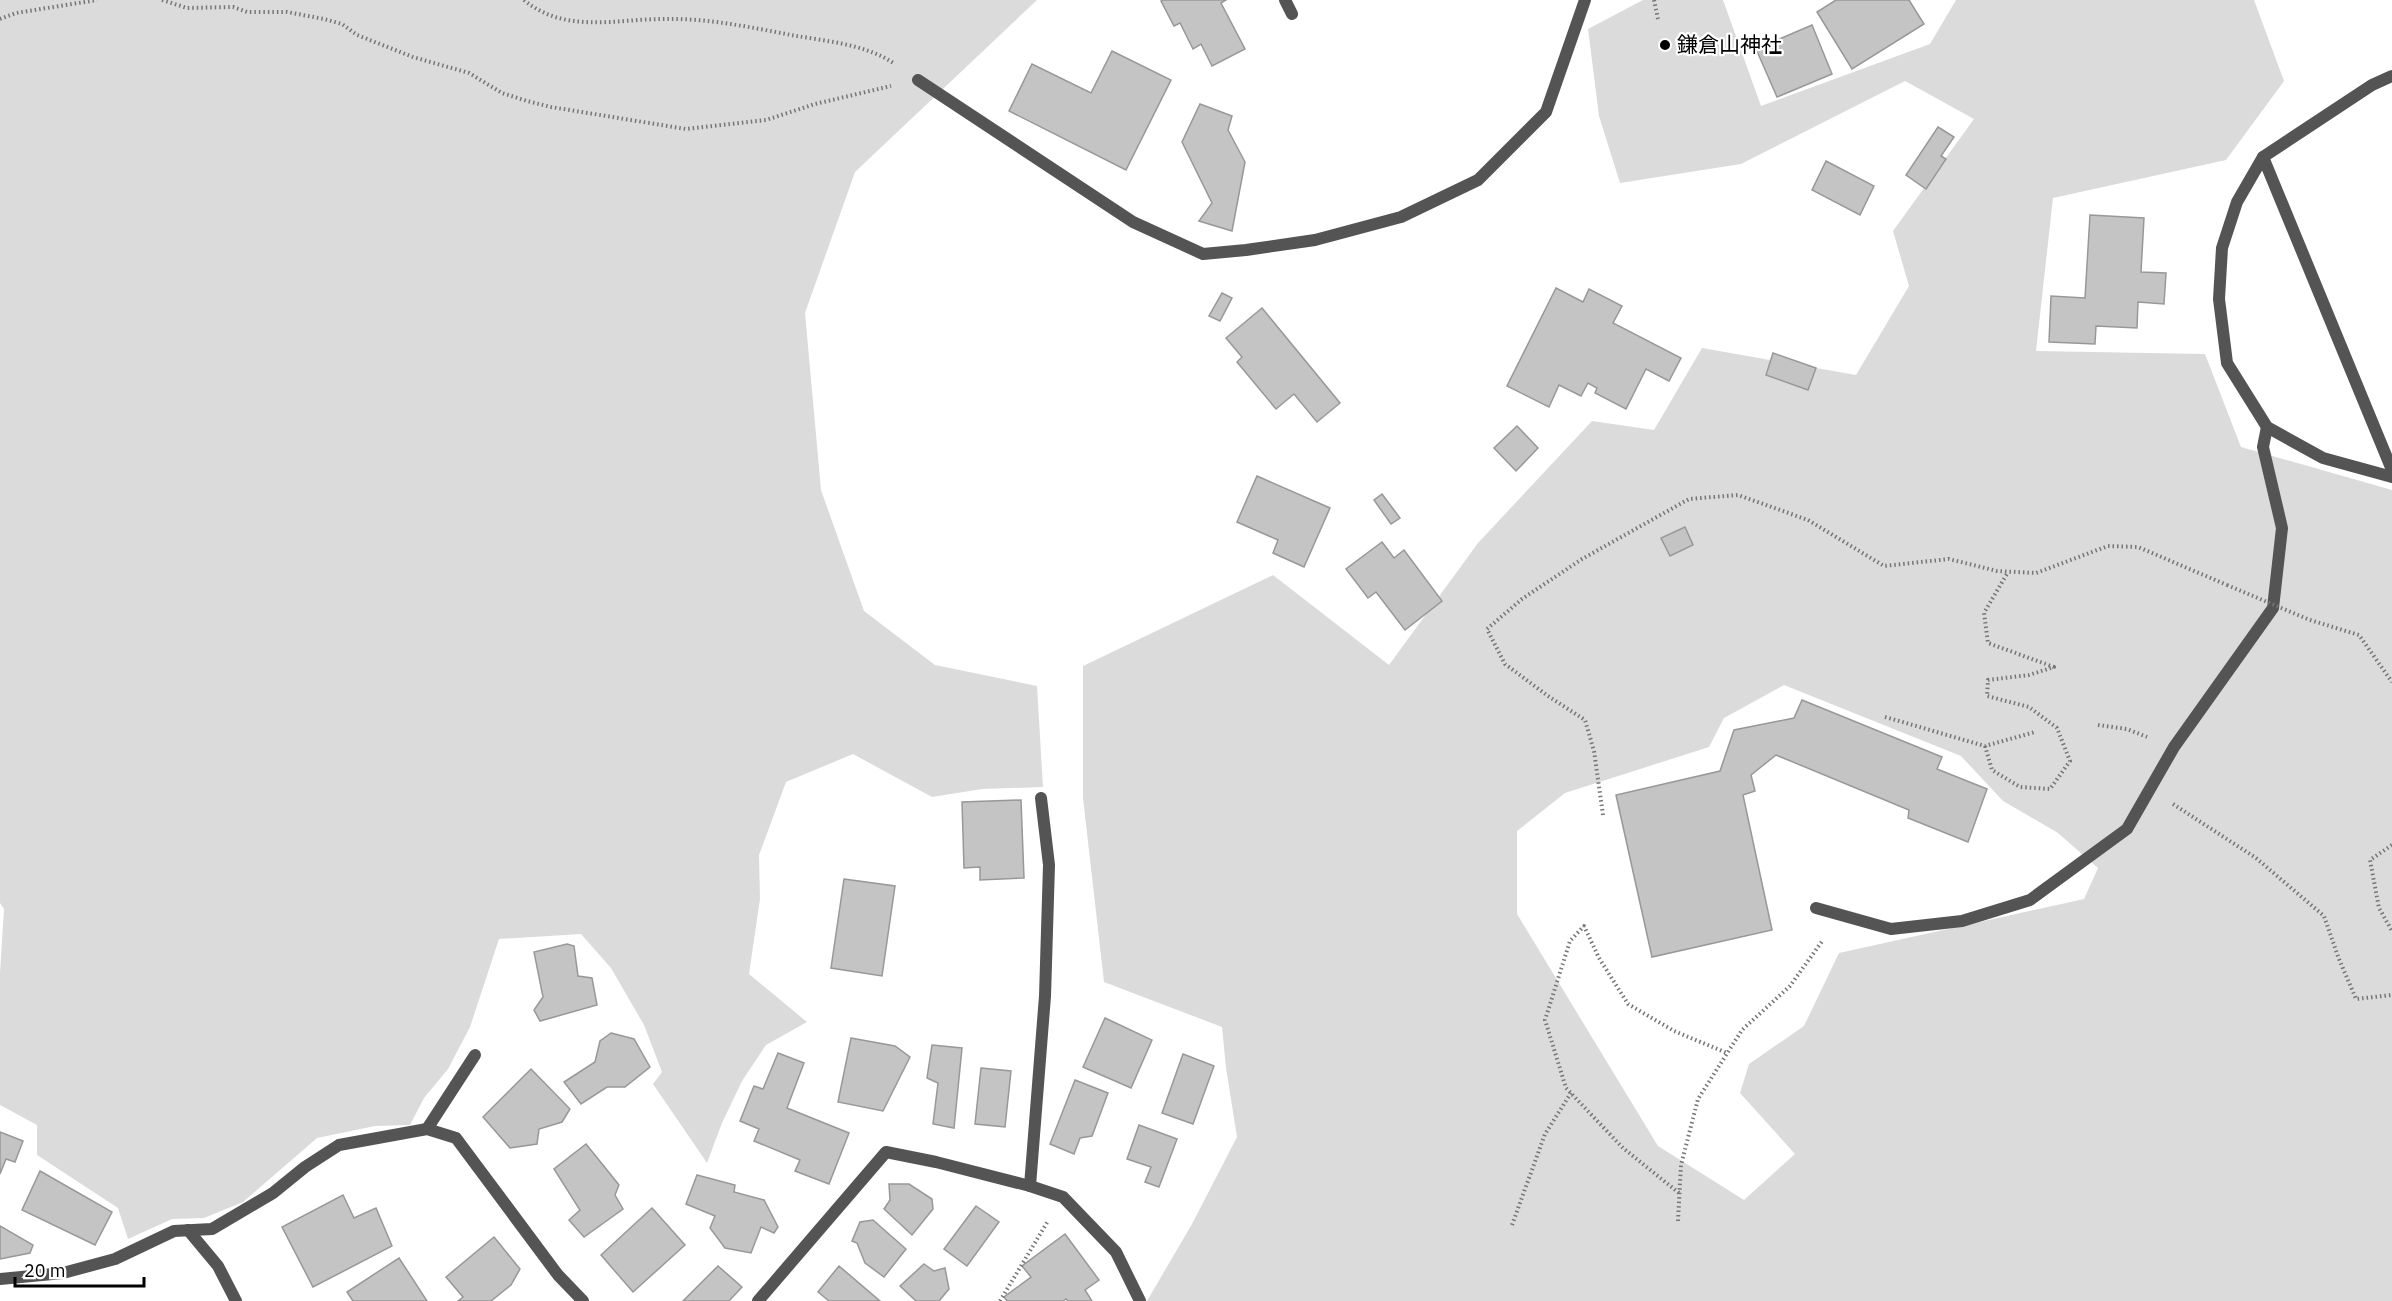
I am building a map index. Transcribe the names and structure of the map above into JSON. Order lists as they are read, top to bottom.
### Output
{
  "places": ["鎌倉山神社"],
  "scale_bar": "20 m"
}
